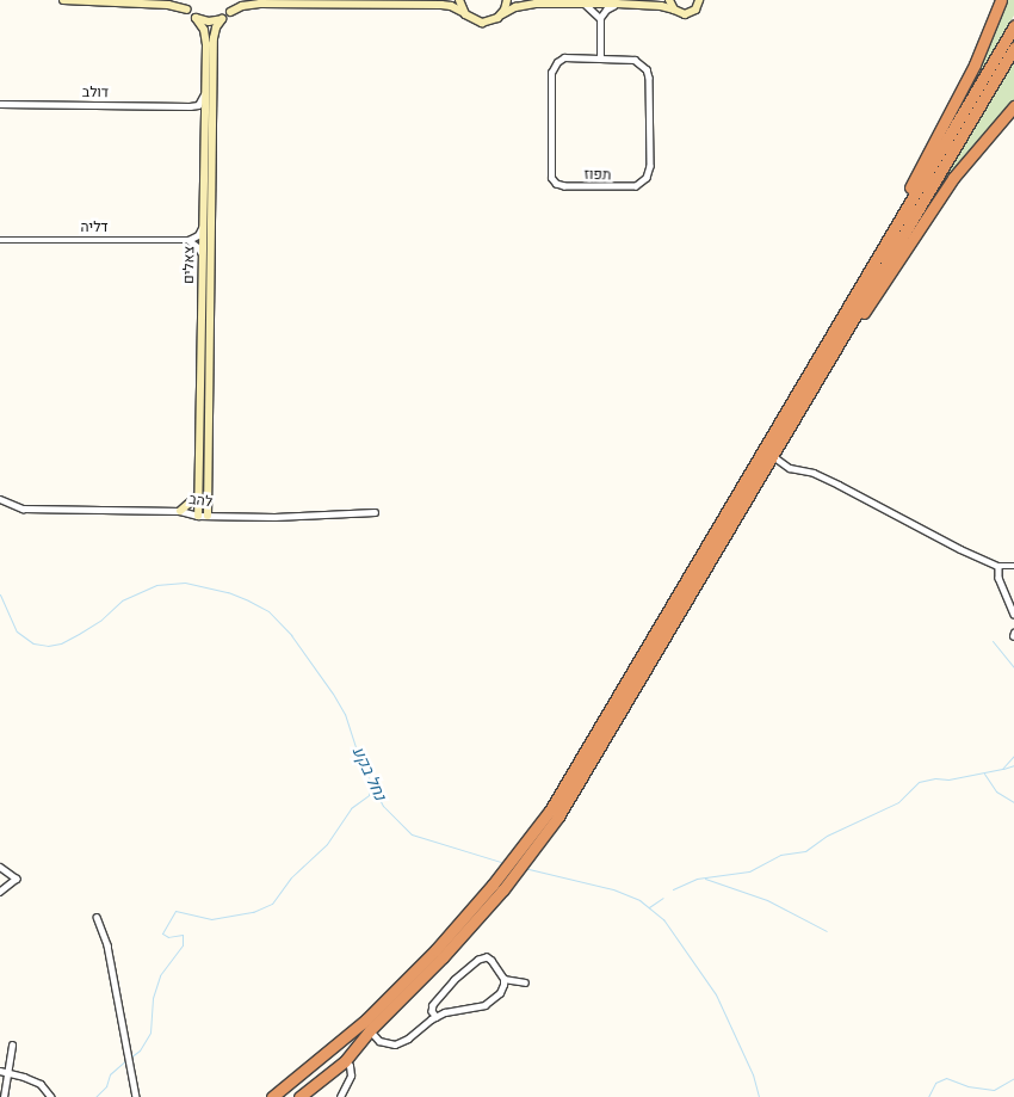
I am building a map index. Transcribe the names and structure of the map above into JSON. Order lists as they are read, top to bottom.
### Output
{
  "streets": {
    "street": [
      "דולב",
      "תפוז",
      "דליה",
      "צאלים",
      "להב"
    ]
  },
  "crossings": [
    ["צאלים", "להב"]
  ],
  "water": ["נחל בקע"]
}
